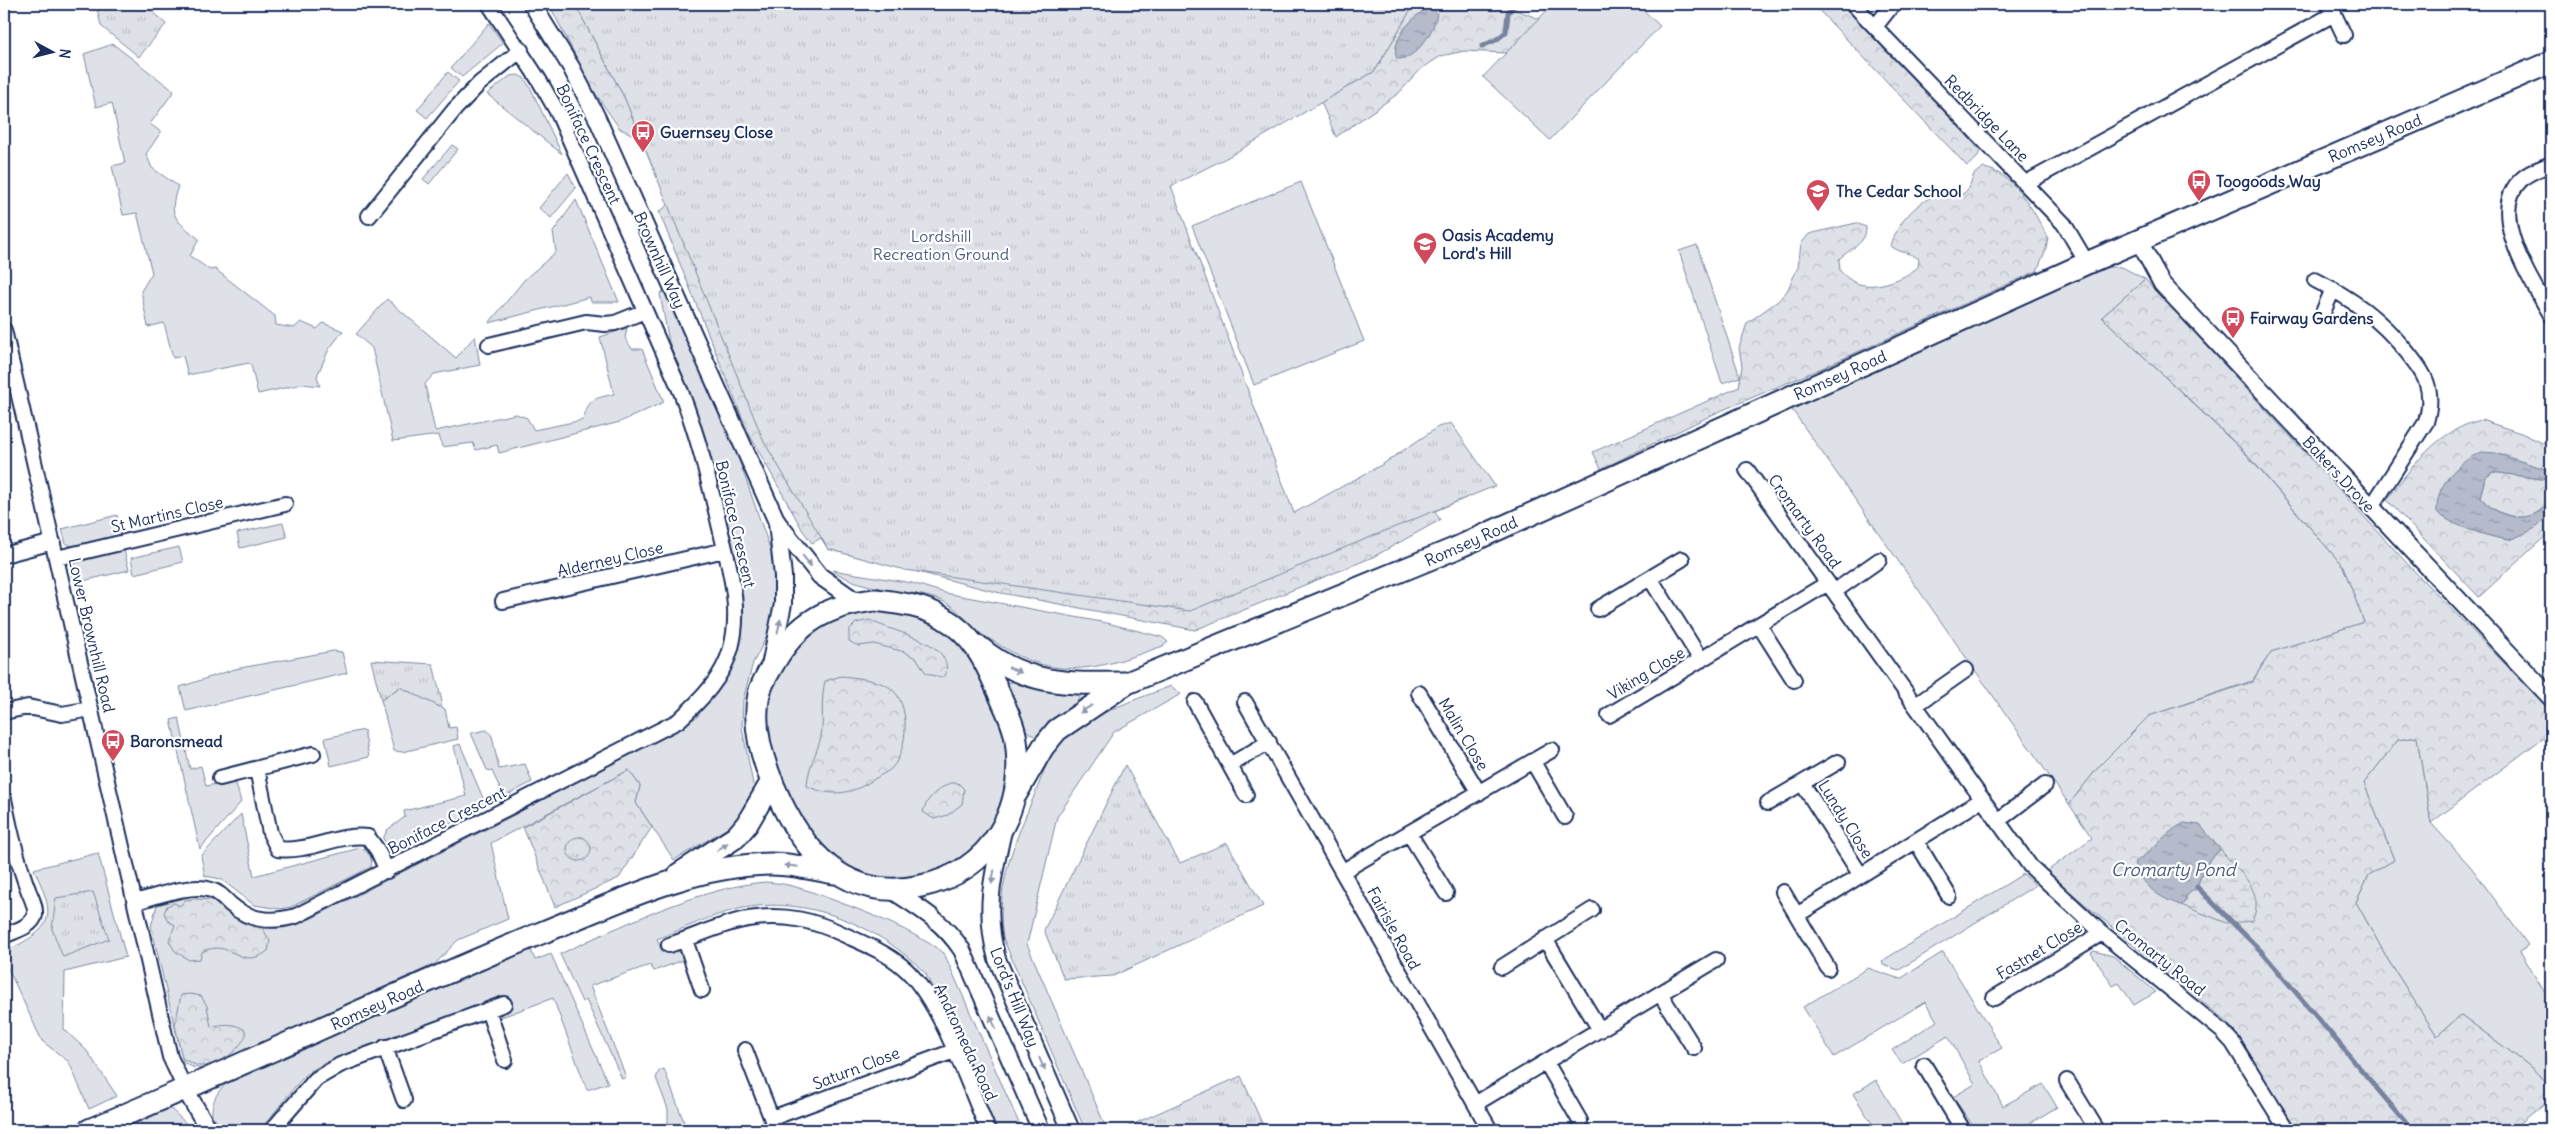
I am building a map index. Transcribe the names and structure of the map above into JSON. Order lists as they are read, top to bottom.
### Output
{
  "streets": {
    "main road": ["Romsey Road"],
    "street": [
      "Redbridge Lane",
      "Boniface Crescent",
      "Brownhill Way",
      "Bakers Drove",
      "St Martins Close",
      "Cromarty Road",
      "Alderney Close",
      "Lower Brownhill Road",
      "Viking Close",
      "Malin Close",
      "Lundy Close",
      "Fairisle Road",
      "Fastnet Close",
      "Lord's Hill Way",
      "Andromeda Road",
      "Saturn Close"
    ]
  },
  "crossings": [
    ["Redbridge Lane", "Romsey Road"],
    ["Romsey Road", "Brownhill Way"],
    ["Romsey Road", "Bakers Drove"],
    ["Romsey Road", "Lower Brownhill Road"],
    ["Boniface Crescent", "Alderney Close"],
    ["Boniface Crescent", "Lower Brownhill Road"],
    ["St Martins Close", "Lower Brownhill Road"],
    ["Cromarty Road", "Viking Close"],
    ["Cromarty Road", "Lundy Close"],
    ["Cromarty Road", "Fastnet Close"],
    ["Malin Close", "Fairisle Road"],
    ["Andromeda Road", "Saturn Close"]
  ],
  "water": ["Cromarty Pond"],
  "parks": ["Lordshill Recreation Ground"],
  "places": {
    "bus stop": [
      "Guernsey Close",
      "Toogoods Way",
      "Fairway Gardens",
      "Baronsmead"
    ],
    "school or university": ["The Cedar School", "Oasis Academy Lord's Hill"]
  },
  "north": "right"
}
